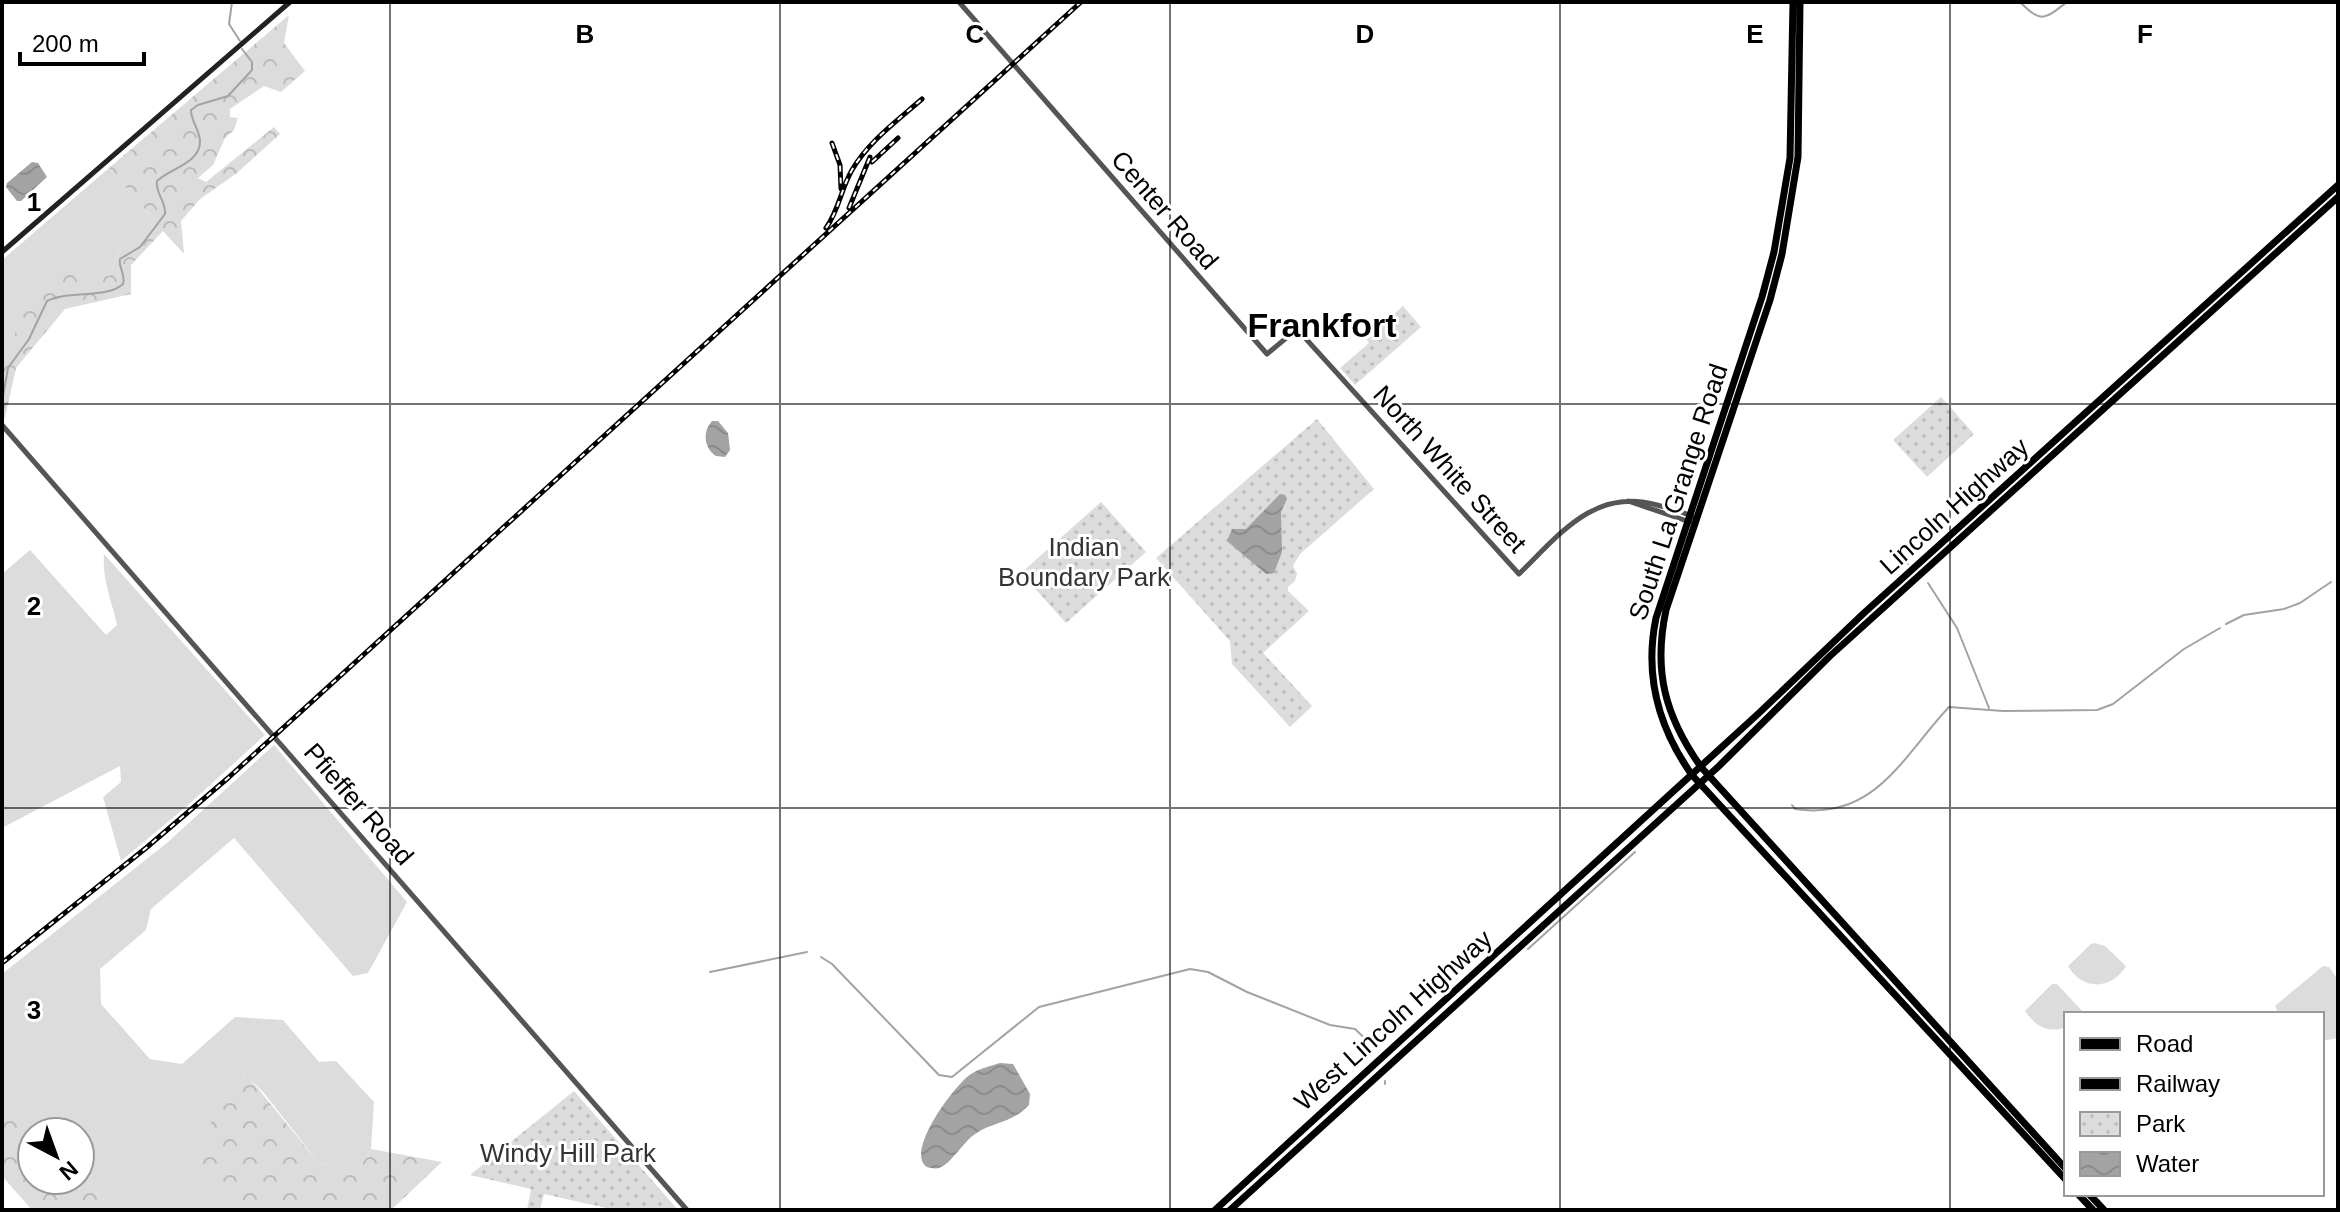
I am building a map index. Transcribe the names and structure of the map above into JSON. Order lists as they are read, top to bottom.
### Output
{
  "streets": {
    "main road": ["South La Grange Road", "Lincoln Highway", "West Lincoln Highway"],
    "street": ["Center Road", "North White Street", "Pfieffer Road"]
  },
  "crossings": [
    ["Center Road", "North White Street"],
    ["North White Street", "South La Grange Road"],
    ["South La Grange Road", "Lincoln Highway"],
    ["Lincoln Highway", "West Lincoln Highway"]
  ],
  "districts": ["Frankfort"],
  "parks": ["Indian Boundary Park", "Windy Hill Park"],
  "legend": [
    "Road",
    "Railway",
    "Park",
    "Water"
  ],
  "scale_bar": "200 m",
  "north": "bottom right",
  "grid": {
    "columns": [
      "B",
      "C",
      "D",
      "E",
      "F"
    ],
    "rows": ["1", "2", "3"]
  }
}
